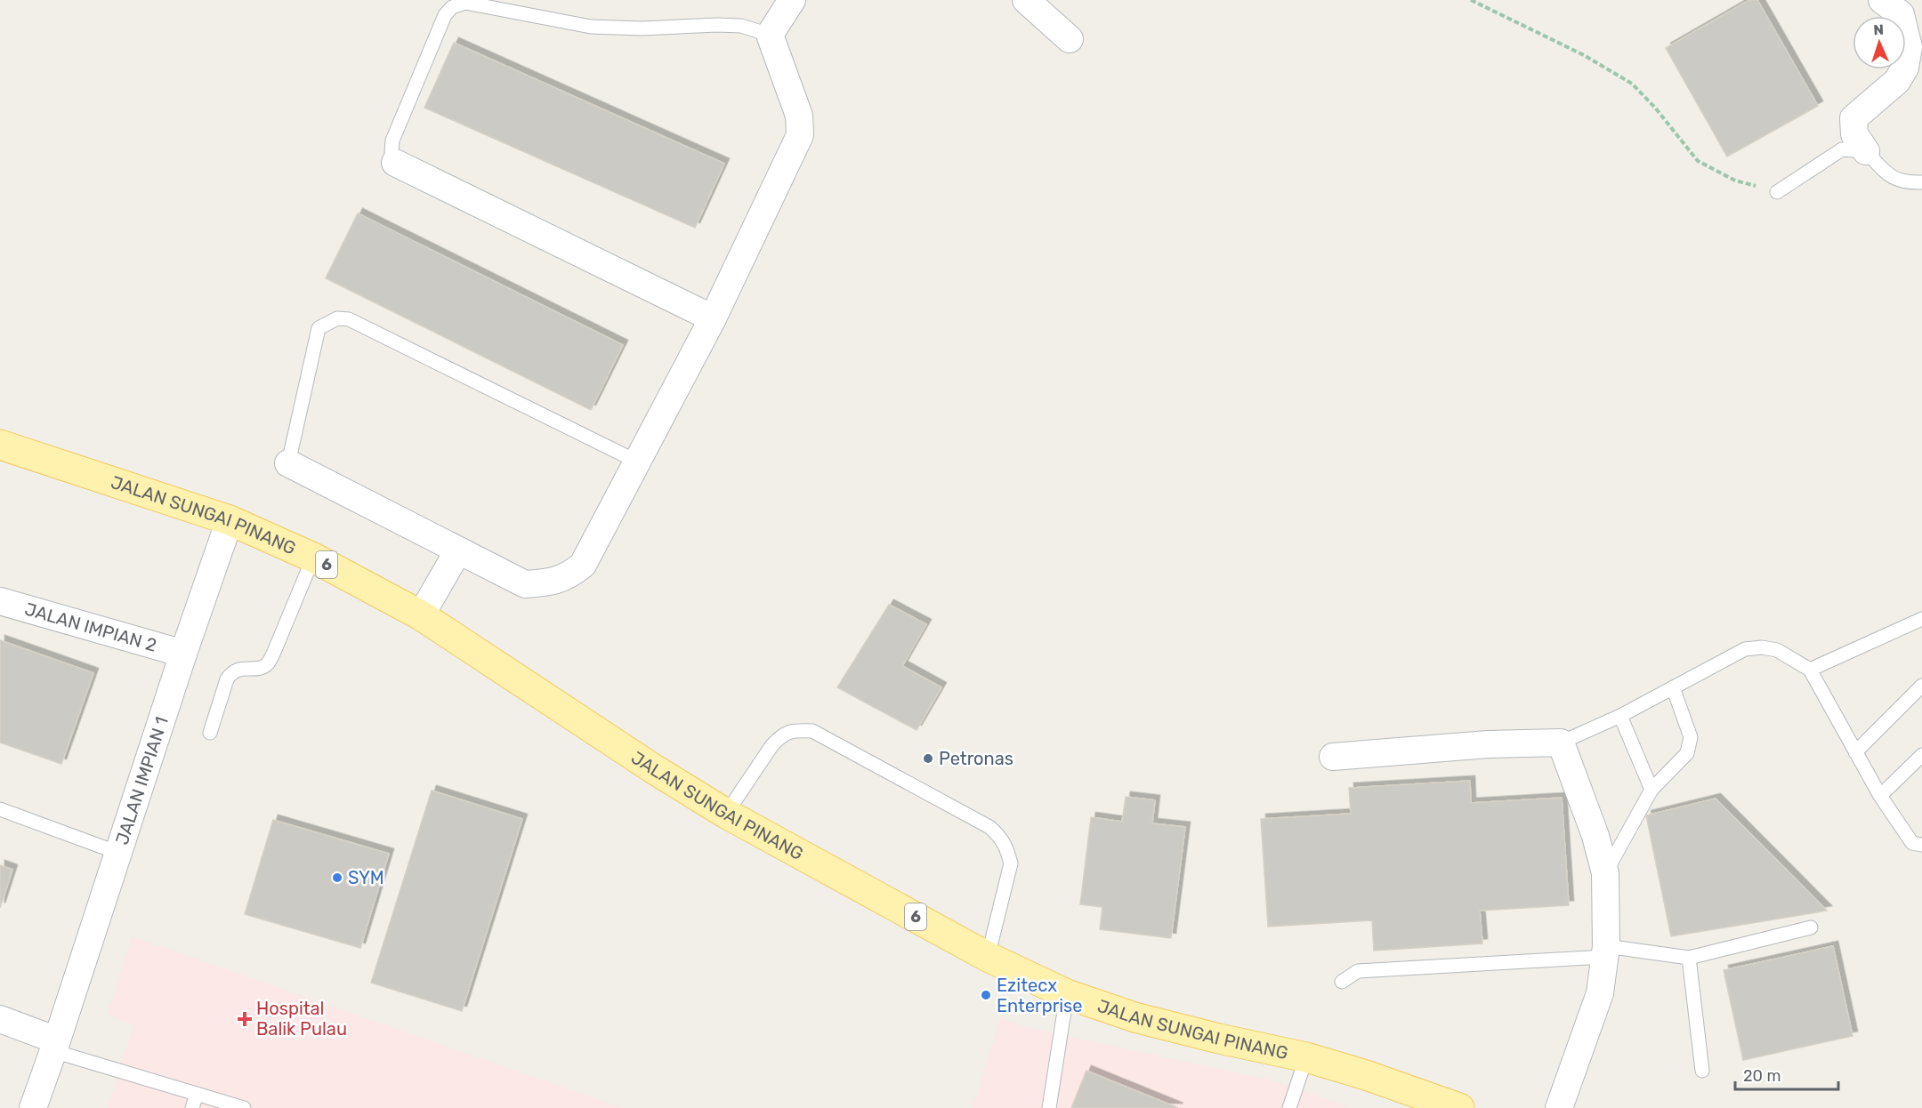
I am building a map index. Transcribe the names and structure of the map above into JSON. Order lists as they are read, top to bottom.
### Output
{
  "streets": {
    "main road": ["JALAN SUNGAI PINANG", "6"],
    "street": ["JALAN IMPIAN 2", "JALAN IMPIAN 1"]
  },
  "crossings": [
    ["JALAN SUNGAI PINANG", "JALAN IMPIAN 1"],
    ["JALAN IMPIAN 2", "JALAN IMPIAN 1"]
  ],
  "places": {
    "other": ["Petronas", "SYM", "Ezitecx Enterprise"],
    "health": ["Hospital Balik Pulau"]
  },
  "scale_bar": "20 m",
  "north": "top"
}
